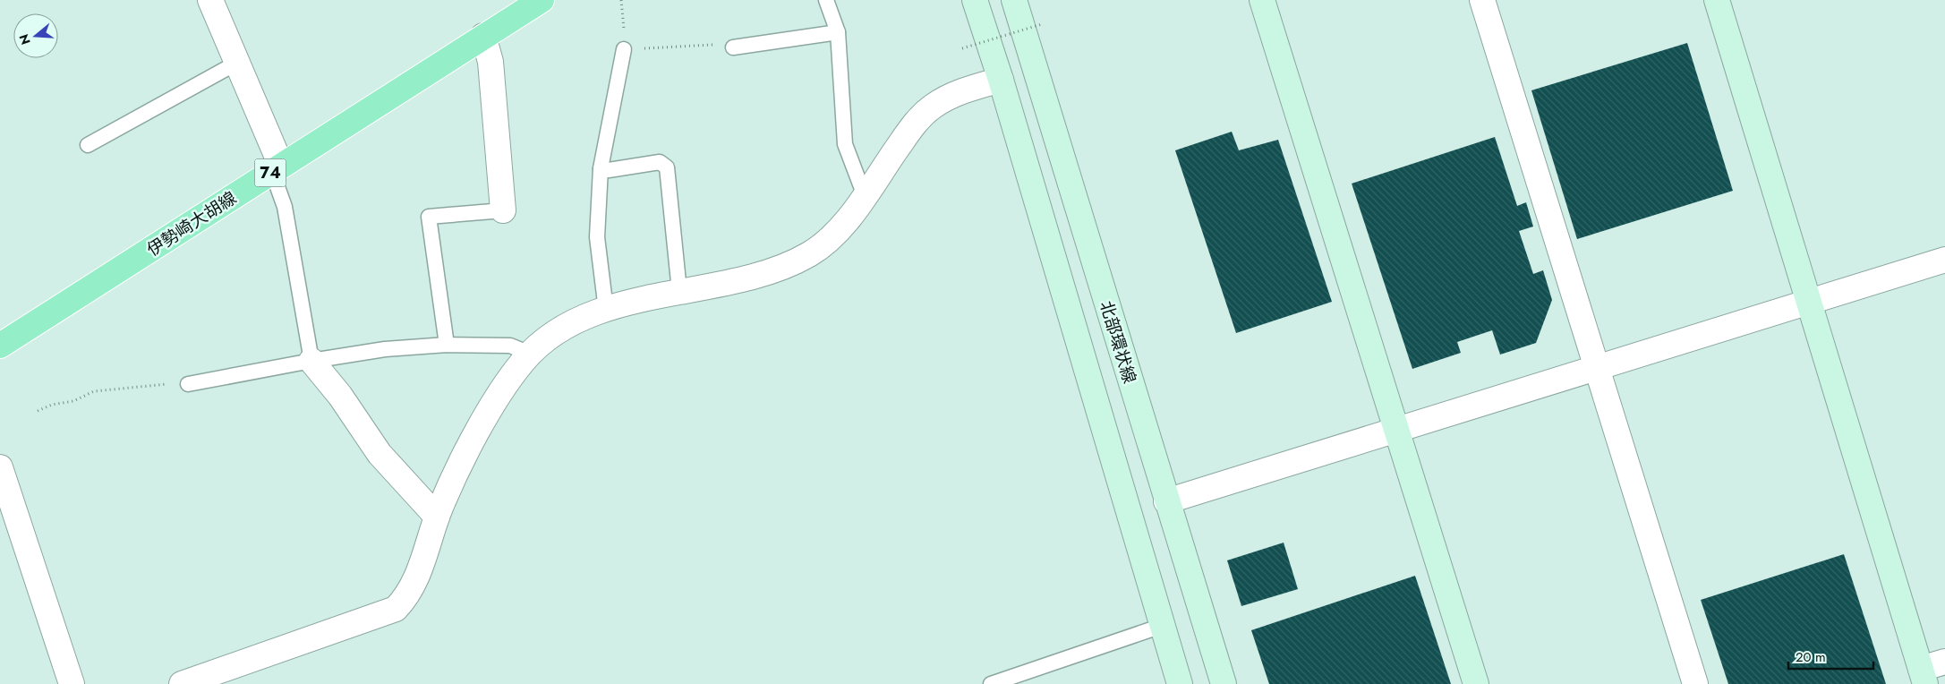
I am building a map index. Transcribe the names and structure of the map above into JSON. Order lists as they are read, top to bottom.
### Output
{
  "streets": {
    "main road": ["74", "伊勢崎大胡線"],
    "street": ["北部環状線"]
  },
  "scale_bar": "20 m",
  "north": "left"
}
